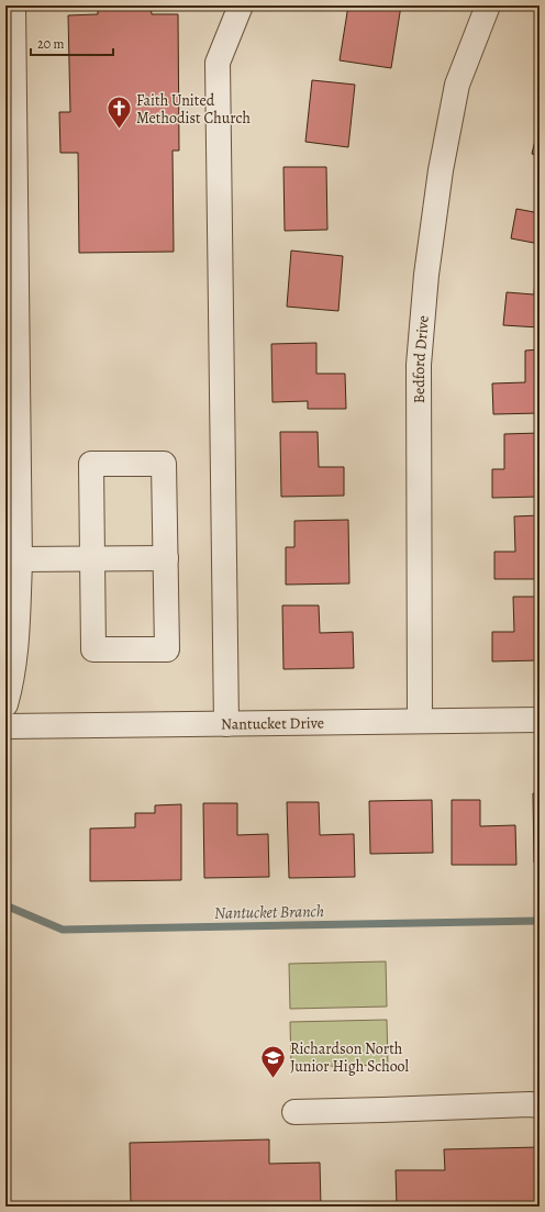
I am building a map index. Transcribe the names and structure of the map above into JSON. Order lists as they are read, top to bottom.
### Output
{
  "streets": {
    "street": ["Bedford Drive", "Nantucket Drive"]
  },
  "crossings": [
    ["Bedford Drive", "Nantucket Drive"]
  ],
  "water": ["Nantucket Branch"],
  "places": {
    "church": ["Faith United Methodist Church"],
    "school or university": ["Richardson North Junior High School"]
  },
  "scale_bar": "20 m"
}
